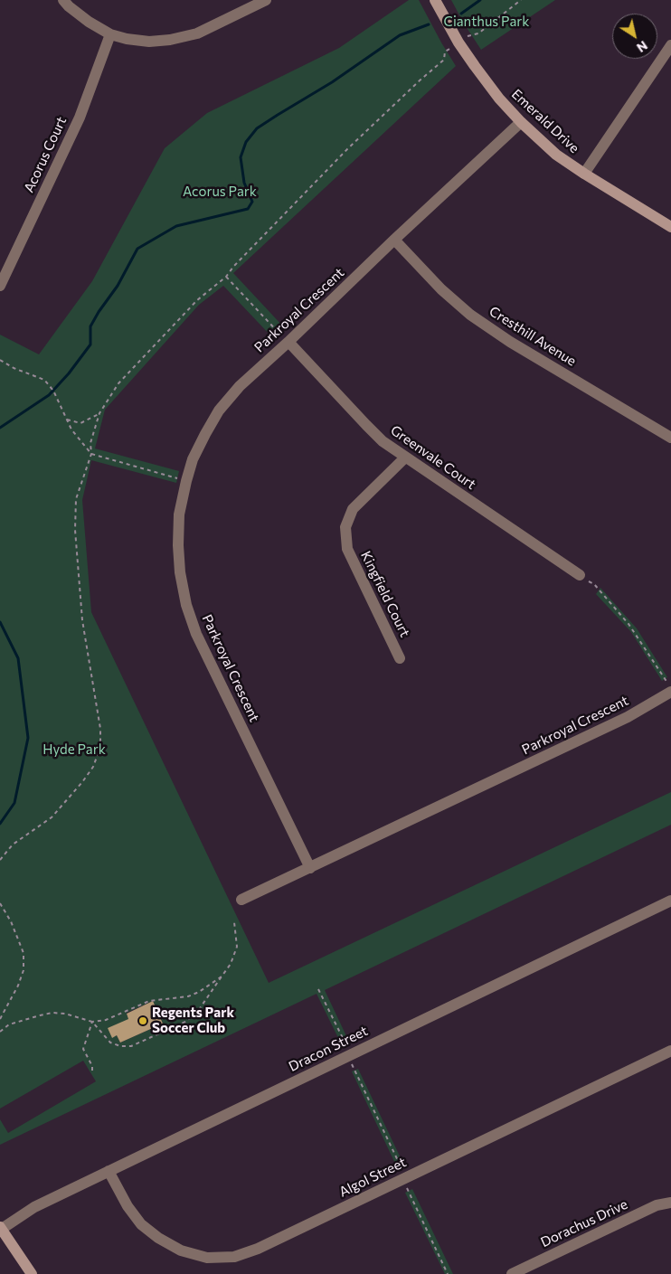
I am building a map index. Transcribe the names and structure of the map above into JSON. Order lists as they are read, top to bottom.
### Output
{
  "streets": {
    "street": [
      "Emerald Drive",
      "Acorus Court",
      "Parkroyal Crescent",
      "Cresthill Avenue",
      "Greenvale Court",
      "Kingfield Court",
      "Dracon Street",
      "Algol Street",
      "Dorachus Drive"
    ]
  },
  "crossings": [
    ["Emerald Drive", "Parkroyal Crescent"],
    ["Parkroyal Crescent", "Cresthill Avenue"],
    ["Parkroyal Crescent", "Greenvale Court"],
    ["Greenvale Court", "Kingfield Court"],
    ["Dracon Street", "Algol Street"]
  ],
  "parks": ["Cianthus Park", "Acorus Park", "Hyde Park"],
  "places": ["Regents Park Soccer Club"],
  "north": "bottom right"
}
